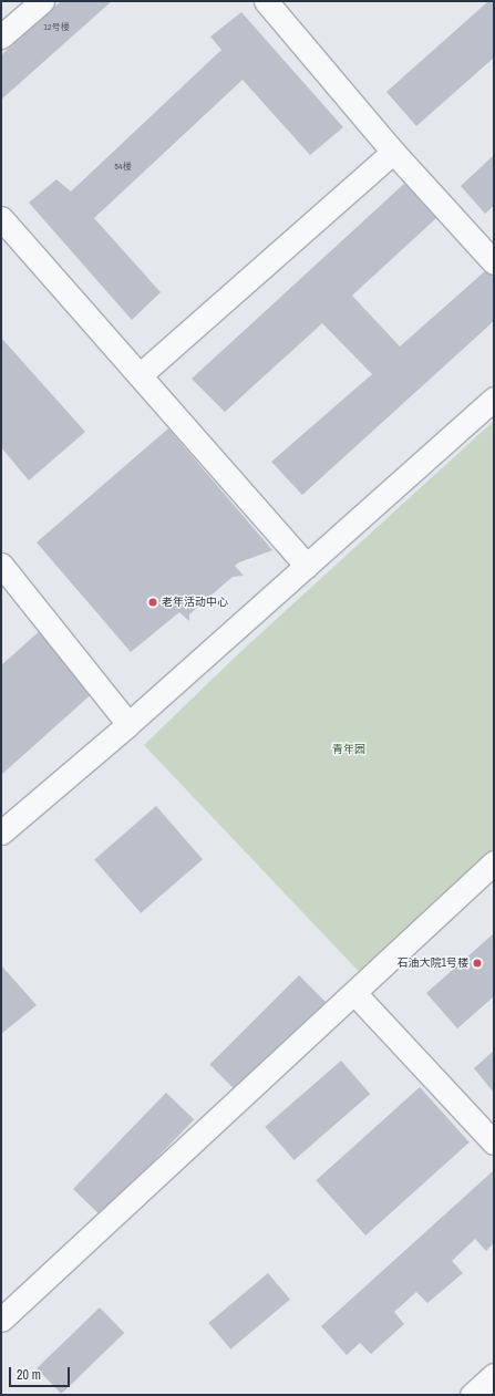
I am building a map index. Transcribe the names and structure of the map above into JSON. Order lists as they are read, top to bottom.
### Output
{
  "parks": ["青年园"],
  "places": ["老年活动中心", "石油大院1号楼"],
  "house_numbers": ["12号楼", "54楼"],
  "scale_bar": "20 m"
}
